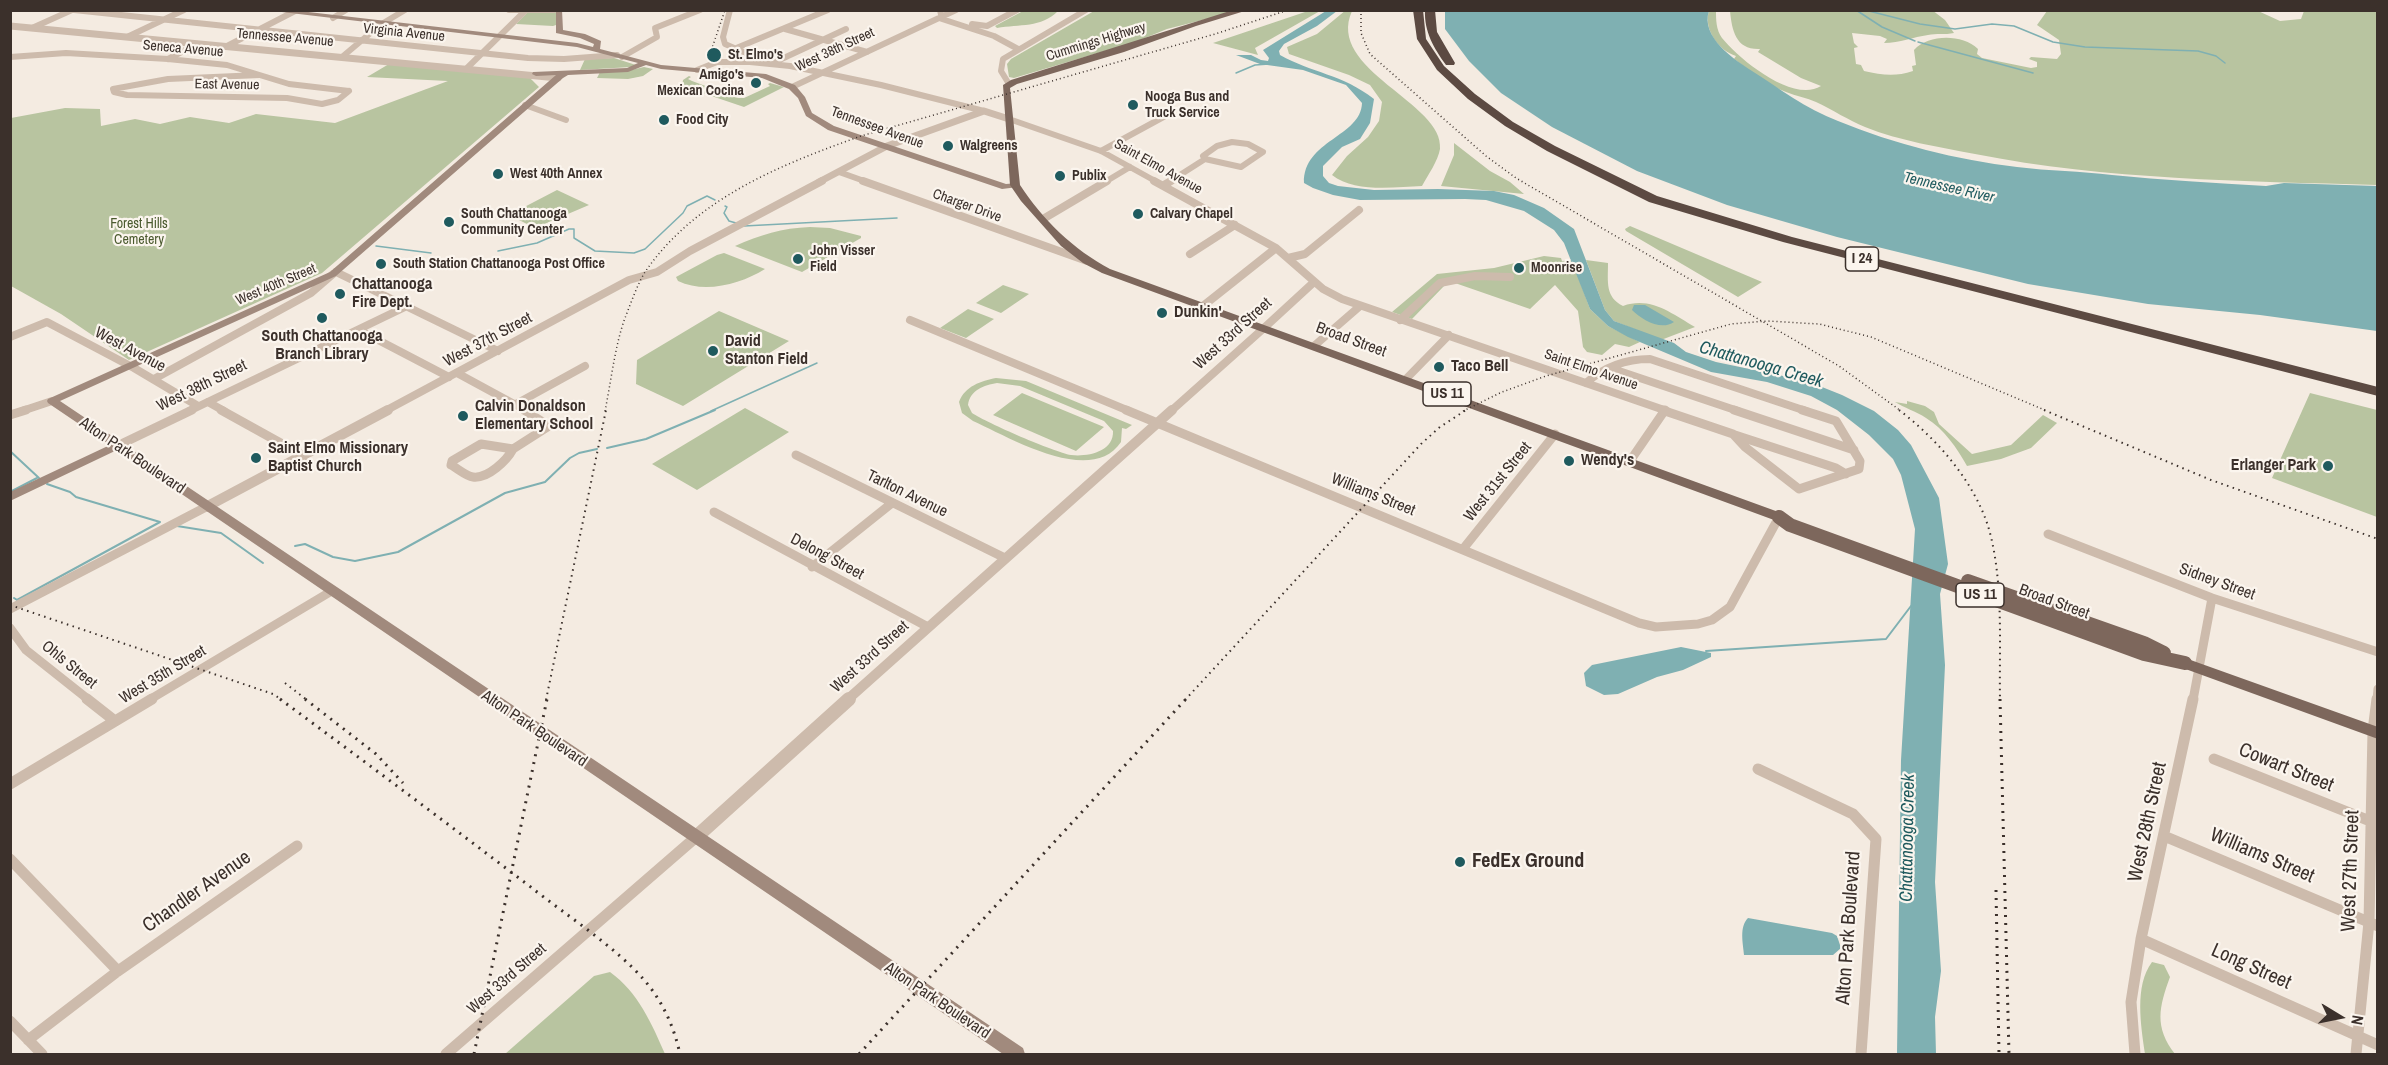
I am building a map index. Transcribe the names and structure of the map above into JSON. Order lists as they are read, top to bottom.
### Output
{
  "streets": {
    "highway": ["I 24"],
    "main road": [
      "Tennessee Avenue",
      "Cummings Highway",
      "West 38th Street",
      "West 40th Street",
      "Broad Street",
      "US 11",
      "Alton Park Boulevard"
    ],
    "street": [
      "Virginia Avenue",
      "Seneca Avenue",
      "East Avenue",
      "Saint Elmo Avenue",
      "Charger Drive",
      "West 33rd Street",
      "West 37th Street",
      "West Avenue",
      "West 31st Street",
      "Tarlton Avenue",
      "Williams Street",
      "Delong Street",
      "Sidney Street",
      "Ohls Street",
      "West 35th Street",
      "Cowart Street",
      "West 28th Street",
      "West 27th Street",
      "Chandler Avenue",
      "Long Street"
    ]
  },
  "crossings": [
    ["Tennessee Avenue", "West 38th Street"],
    ["Tennessee Avenue", "West 40th Street"],
    ["Tennessee Avenue", "West 37th Street"],
    ["Tennessee Avenue", "Broad Street"],
    ["Seneca Avenue", "East Avenue"],
    ["West 38th Street", "Saint Elmo Avenue"],
    ["West 38th Street", "West Avenue"],
    ["West 38th Street", "Alton Park Boulevard"],
    ["Saint Elmo Avenue", "West 33rd Street"],
    ["Saint Elmo Avenue", "West 37th Street"],
    ["Charger Drive", "West 37th Street"],
    ["Charger Drive", "Broad Street"],
    ["West 40th Street", "West Avenue"],
    ["West 40th Street", "Alton Park Boulevard"],
    ["West 33rd Street", "Broad Street"],
    ["West 33rd Street", "Alton Park Boulevard"],
    ["West 33rd Street", "Tarlton Avenue"],
    ["West 33rd Street", "Williams Street"],
    ["West 33rd Street", "Delong Street"],
    ["West 37th Street", "Alton Park Boulevard"],
    ["Broad Street", "West 31st Street"],
    ["Broad Street", "Williams Street"],
    ["Broad Street", "West 28th Street"],
    ["Broad Street", "West 27th Street"],
    ["Alton Park Boulevard", "West 35th Street"],
    ["West 31st Street", "Williams Street"],
    ["Williams Street", "West 28th Street"],
    ["Williams Street", "West 27th Street"],
    ["Sidney Street", "West 28th Street"],
    ["Ohls Street", "West 35th Street"],
    ["Cowart Street", "West 27th Street"],
    ["West 28th Street", "Long Street"],
    ["West 27th Street", "Long Street"]
  ],
  "water": ["Tennessee River", "Chattanooga Creek"],
  "parks": ["Forest Hills Cemetery"],
  "places": [
    "St. Elmo's",
    "Amigo's Mexican Cocina",
    "Nooga Bus and Truck Service",
    "Food City",
    "Walgreens",
    "West 40th Annex",
    "Publix",
    "Calvary Chapel",
    "South Chattanooga Community Center",
    "John Visser Field",
    "South Station Chattanooga Post Office",
    "Moonrise",
    "Chattanooga Fire Dept.",
    "Dunkin'",
    "South Chattanooga Branch Library",
    "David Stanton Field",
    "Taco Bell",
    "Calvin Donaldson Elementary School",
    "Saint Elmo Missionary Baptist Church",
    "Wendy's",
    "Erlanger Park",
    "FedEx Ground"
  ],
  "north": "right"
}
